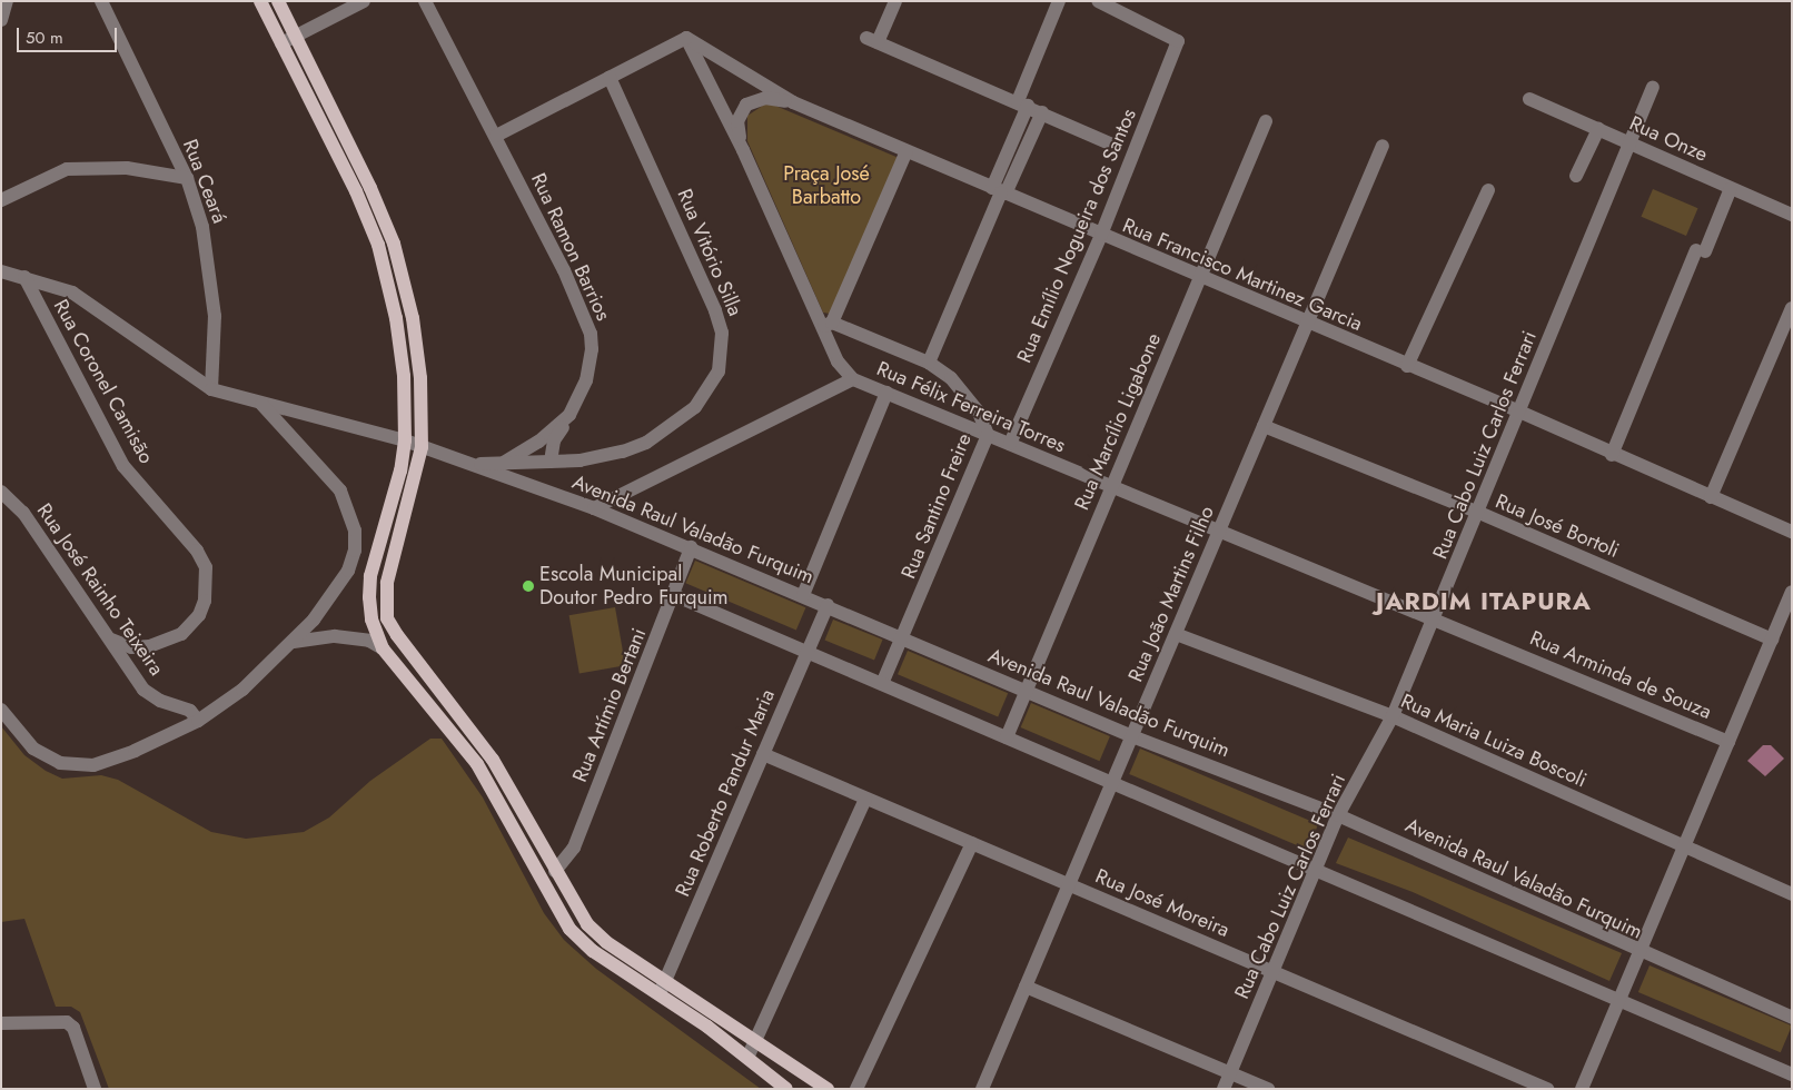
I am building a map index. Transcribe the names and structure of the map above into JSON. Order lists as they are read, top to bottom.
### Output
{
  "streets": {
    "street": [
      "Rua Onze",
      "Rua Ceará",
      "Rua Emílio Nogueira dos Santos",
      "Rua Ramon Barrios",
      "Rua Vitório Silla",
      "Rua Francisco Martinez Garcia",
      "Rua Coronel Camisão",
      "Rua Félix Ferreira Torres",
      "Rua Marcílio Ligabone",
      "Rua Cabo Luiz Carlos Ferrari",
      "Rua Santino Freire",
      "Rua José Bortoli",
      "Avenida Raul Valadão Furquim",
      "Rua José Rainho Teixeira",
      "Rua João Martins Filho",
      "Rua Arminda de Souza",
      "Rua Artímio Bertani",
      "Rua Maria Luiza Boscoli",
      "Rua Roberto Pandur Maria",
      "Rua José Moreira"
    ]
  },
  "crossings": [
    ["Rua Onze", "Rua Cabo Luiz Carlos Ferrari"],
    ["Rua Ceará", "Avenida Raul Valadão Furquim"],
    ["Rua Emílio Nogueira dos Santos", "Rua Francisco Martinez Garcia"],
    ["Rua Emílio Nogueira dos Santos", "Rua Félix Ferreira Torres"],
    ["Rua Ramon Barrios", "Rua Vitório Silla"],
    ["Rua Ramon Barrios", "Avenida Raul Valadão Furquim"],
    ["Rua Francisco Martinez Garcia", "Rua Marcílio Ligabone"],
    ["Rua Francisco Martinez Garcia", "Rua Cabo Luiz Carlos Ferrari"],
    ["Rua Francisco Martinez Garcia", "Rua João Martins Filho"],
    ["Rua Coronel Camisão", "Avenida Raul Valadão Furquim"],
    ["Rua Coronel Camisão", "Rua José Rainho Teixeira"],
    ["Rua Félix Ferreira Torres", "Rua Marcílio Ligabone"],
    ["Rua Félix Ferreira Torres", "Rua Santino Freire"],
    ["Rua Félix Ferreira Torres", "Avenida Raul Valadão Furquim"],
    ["Rua Félix Ferreira Torres", "Rua João Martins Filho"],
    ["Rua Félix Ferreira Torres", "Rua Arminda de Souza"],
    ["Rua Marcílio Ligabone", "Avenida Raul Valadão Furquim"],
    ["Rua Cabo Luiz Carlos Ferrari", "Rua José Bortoli"],
    ["Rua Cabo Luiz Carlos Ferrari", "Avenida Raul Valadão Furquim"],
    ["Rua Cabo Luiz Carlos Ferrari", "Rua Arminda de Souza"],
    ["Rua Cabo Luiz Carlos Ferrari", "Rua Maria Luiza Boscoli"],
    ["Rua Cabo Luiz Carlos Ferrari", "Rua José Moreira"],
    ["Rua Santino Freire", "Avenida Raul Valadão Furquim"],
    ["Rua José Bortoli", "Rua João Martins Filho"],
    ["Avenida Raul Valadão Furquim", "Rua João Martins Filho"],
    ["Avenida Raul Valadão Furquim", "Rua Artímio Bertani"],
    ["Avenida Raul Valadão Furquim", "Rua Roberto Pandur Maria"],
    ["Rua João Martins Filho", "Rua Arminda de Souza"],
    ["Rua João Martins Filho", "Rua Maria Luiza Boscoli"],
    ["Rua João Martins Filho", "Rua José Moreira"],
    ["Rua Roberto Pandur Maria", "Rua José Moreira"]
  ],
  "districts": ["JARDIM ITAPURA"],
  "parks": ["Praça José Barbatto"],
  "places": ["Escola Municipal Doutor Pedro Furquim"],
  "scale_bar": "50 m"
}
